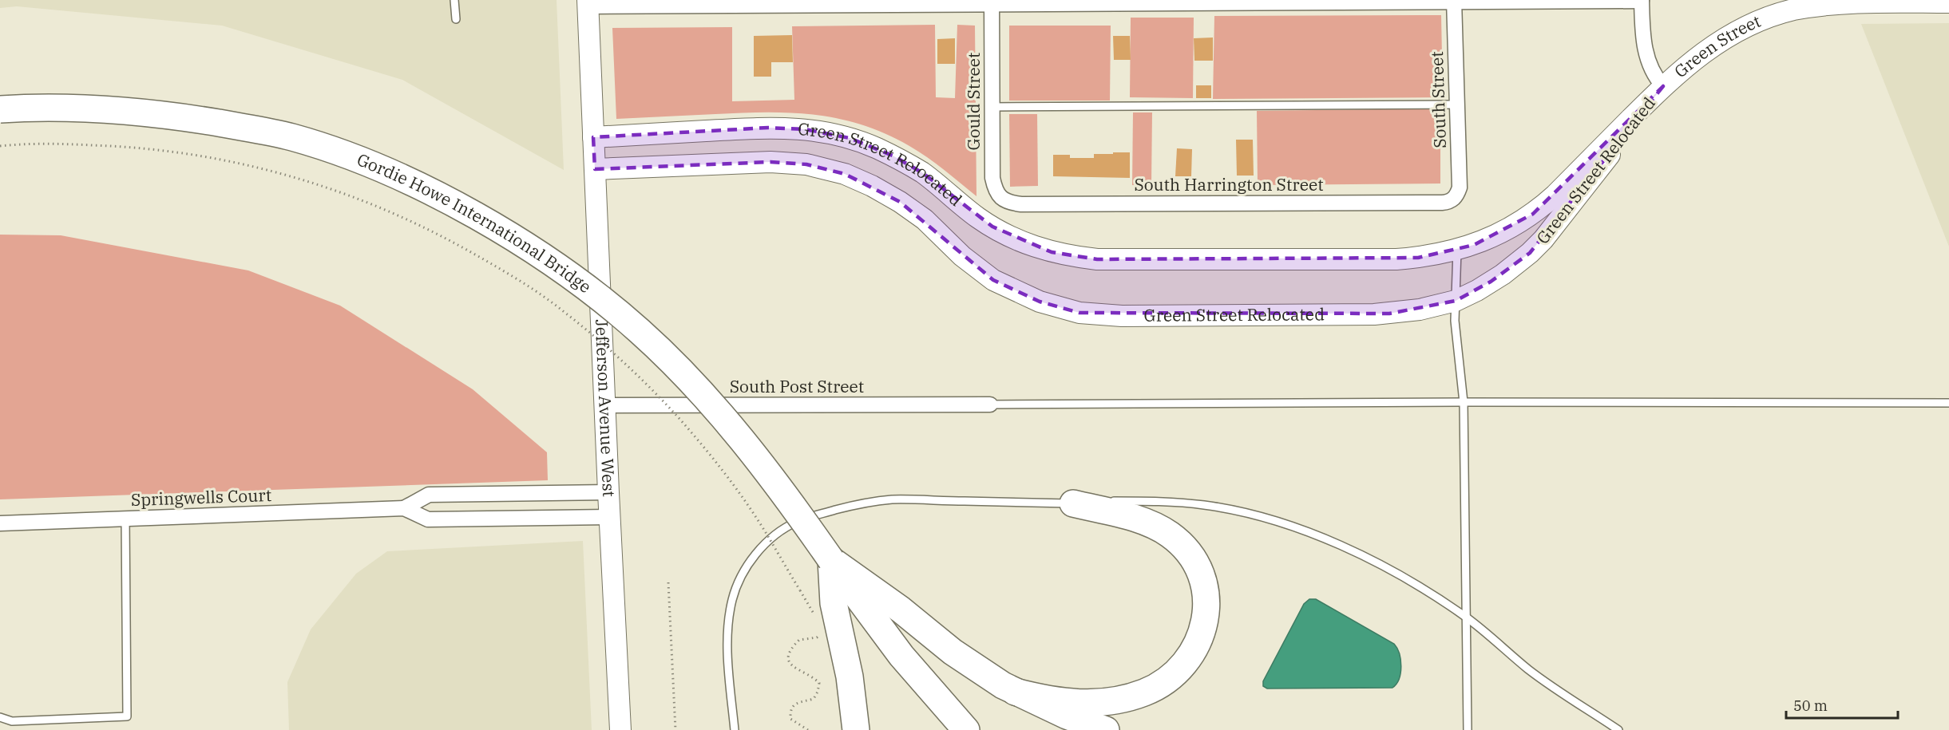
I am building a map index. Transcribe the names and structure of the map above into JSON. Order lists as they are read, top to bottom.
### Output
{
  "streets": {
    "highway": ["Gordie Howe International Bridge"],
    "street": [
      "Green Street",
      "South Street",
      "Gould Street",
      "Green Street Relocated",
      "South Harrington Street",
      "South Post Street",
      "Jefferson Avenue West",
      "Springwells Court"
    ]
  },
  "crossings": [
    ["Green Street", "Green Street Relocated"],
    ["South Street", "South Harrington Street"],
    ["Gould Street", "South Harrington Street"],
    ["Green Street Relocated", "Jefferson Avenue West"],
    ["South Post Street", "Jefferson Avenue West"],
    ["Jefferson Avenue West", "Springwells Court"]
  ],
  "scale_bar": "50 m"
}
